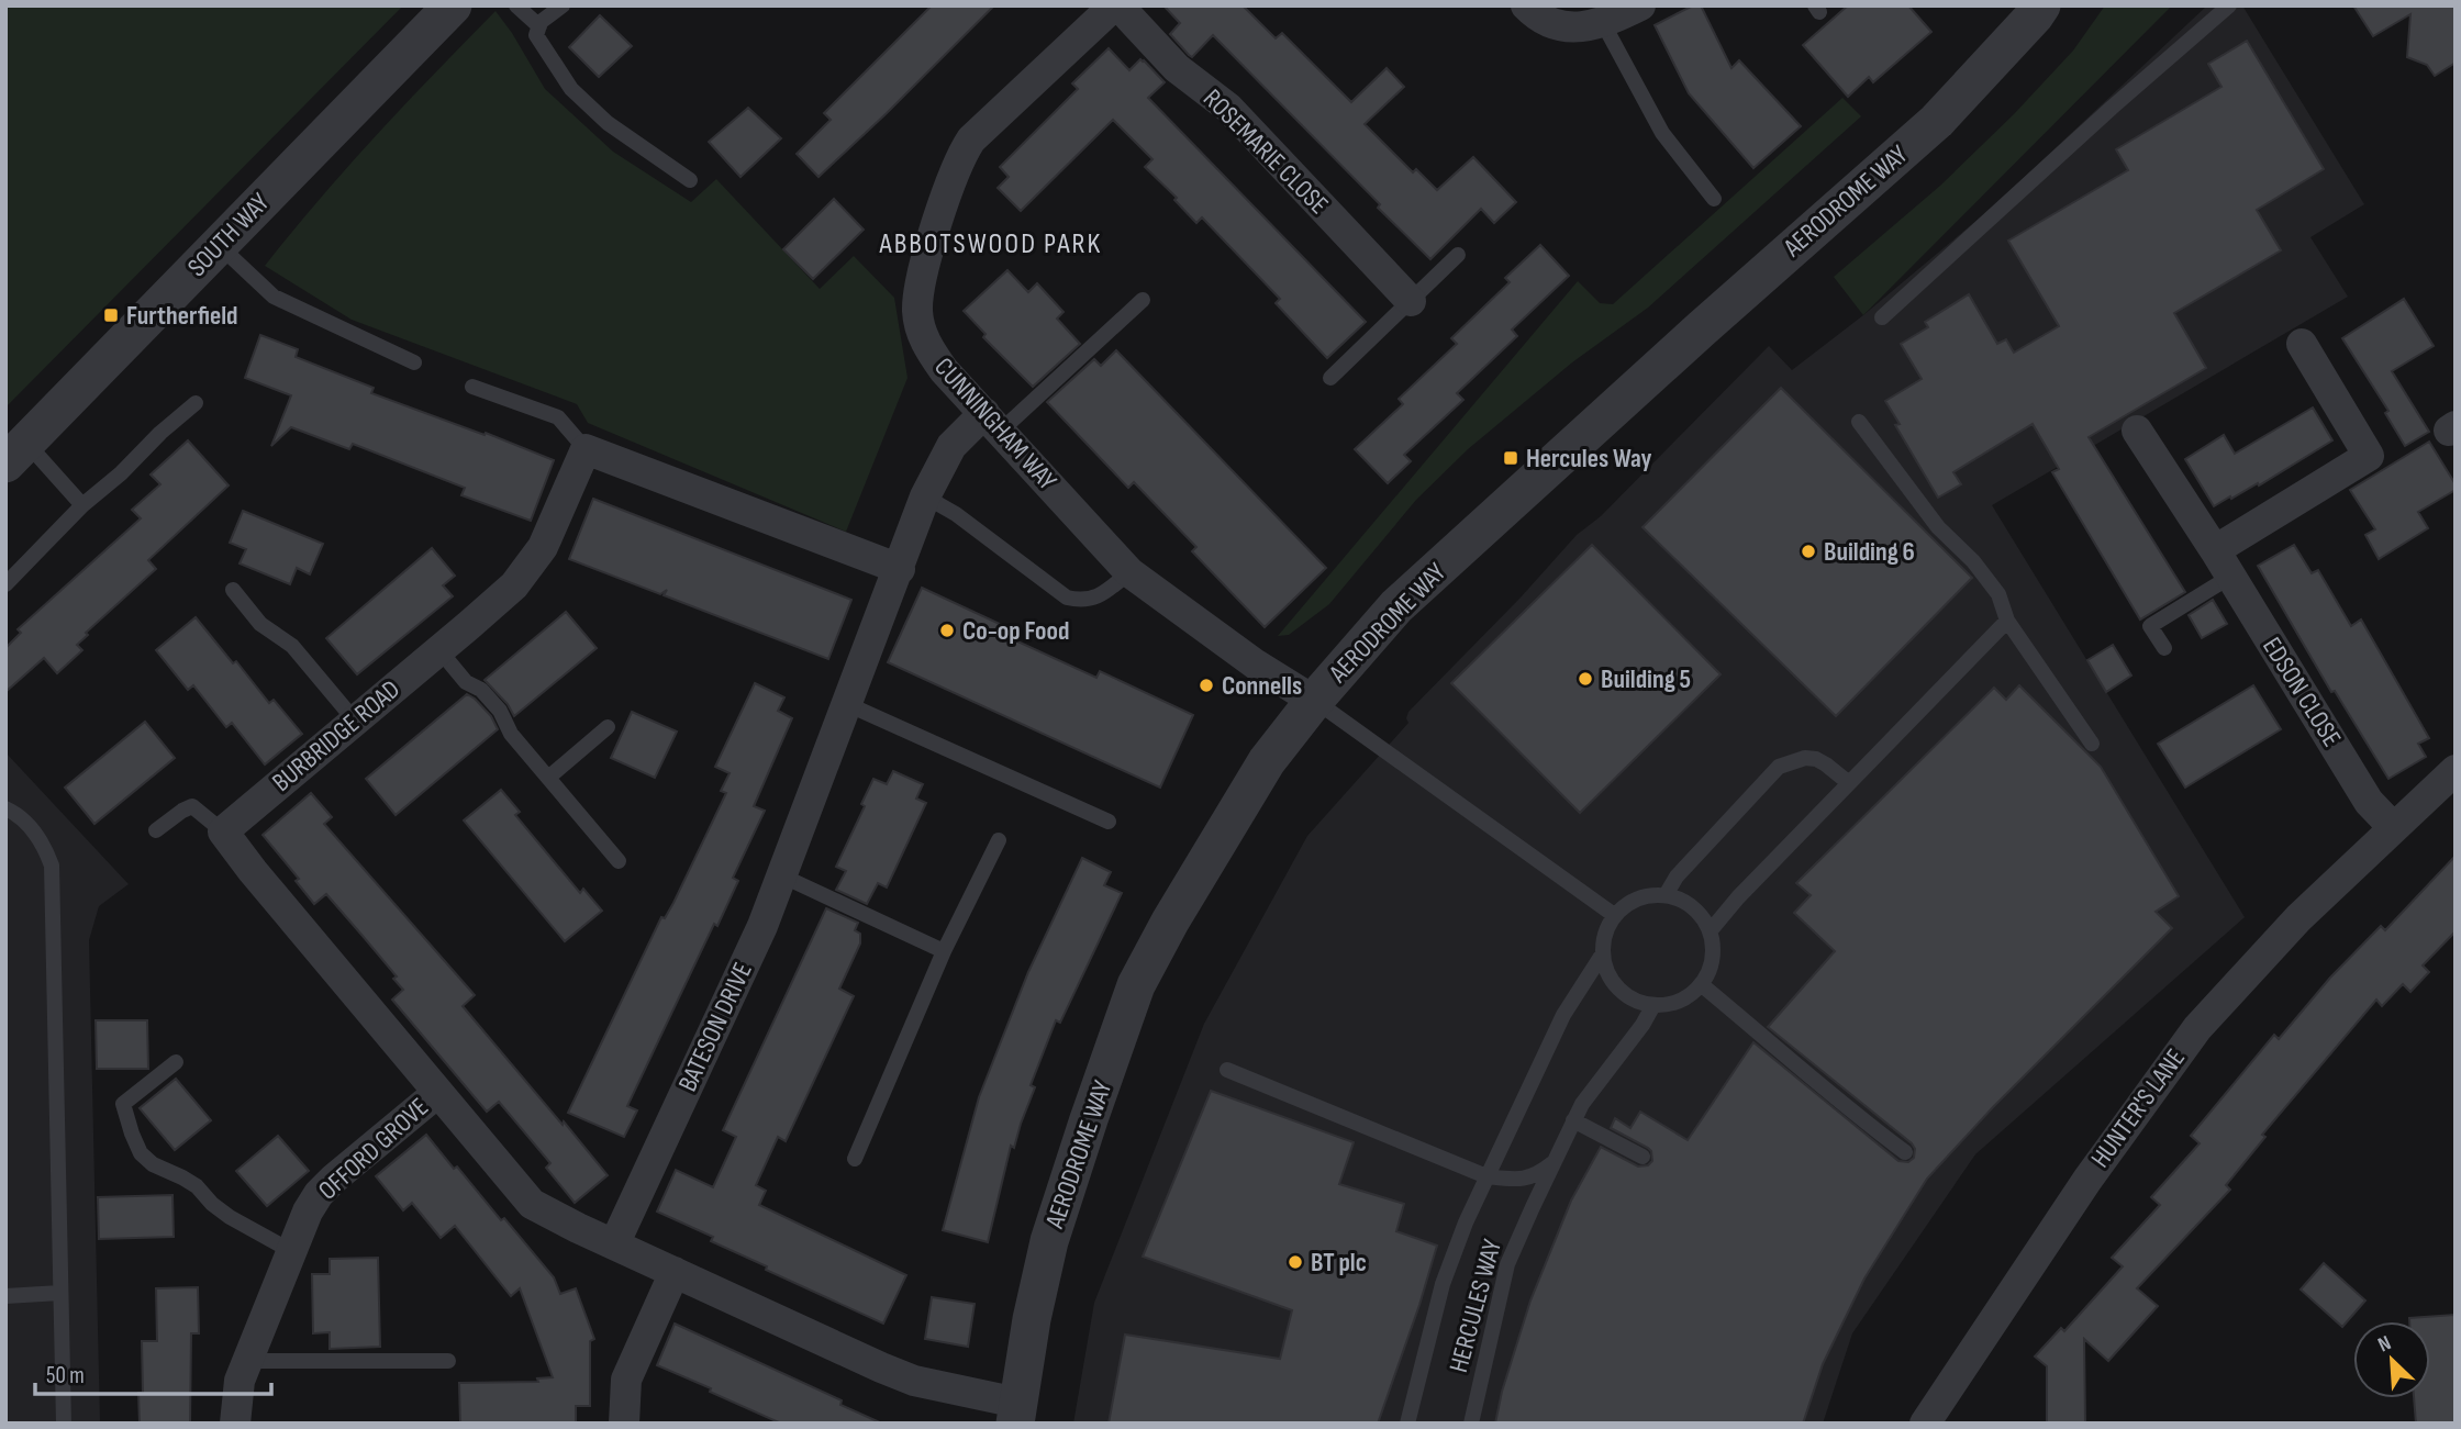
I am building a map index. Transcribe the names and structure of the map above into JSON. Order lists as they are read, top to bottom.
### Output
{
  "streets": {
    "street": [
      "ROSEMARIE CLOSE",
      "AERODROME WAY",
      "SOUTH WAY",
      "CUNNINGHAM WAY",
      "EDSON CLOSE",
      "BURBRIDGE ROAD",
      "BATESON DRIVE",
      "HUNTER'S LANE",
      "OFFORD GROVE"
    ],
    "lane": ["HERCULES WAY"]
  },
  "crossings": [
    ["ROSEMARIE CLOSE", "CUNNINGHAM WAY"],
    ["AERODROME WAY", "CUNNINGHAM WAY"],
    ["CUNNINGHAM WAY", "BATESON DRIVE"],
    ["EDSON CLOSE", "HUNTER'S LANE"]
  ],
  "districts": ["ABBOTSWOOD PARK"],
  "places": {
    "transit": ["Furtherfield", "Hercules Way"],
    "other": [
      "Building 6",
      "Co-op Food",
      "Building 5",
      "Connells",
      "BT plc"
    ]
  },
  "scale_bar": "50 m",
  "north": "top left"
}
